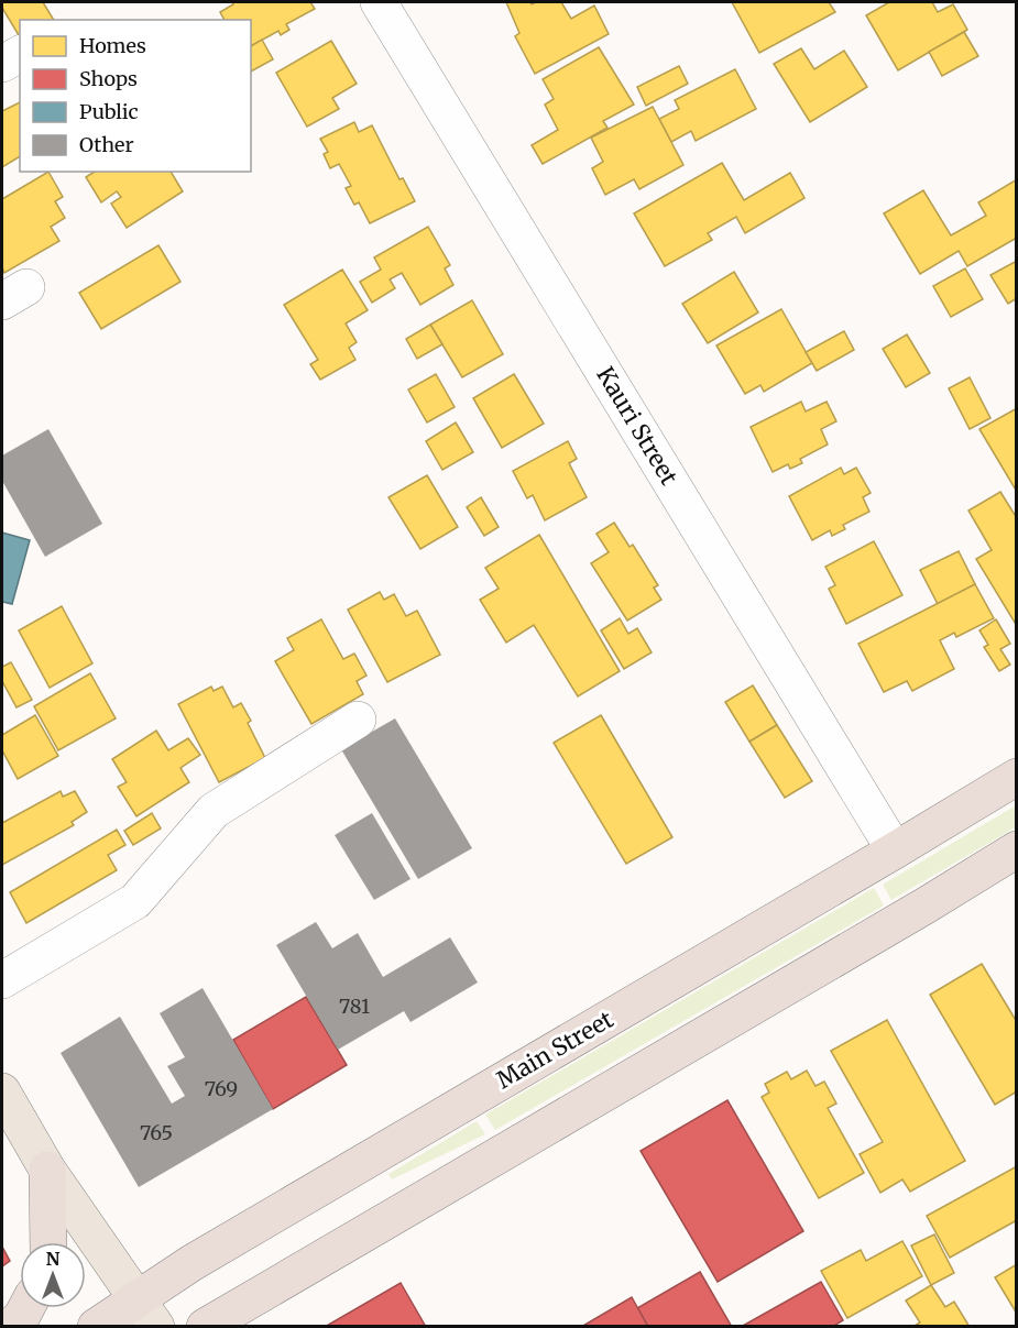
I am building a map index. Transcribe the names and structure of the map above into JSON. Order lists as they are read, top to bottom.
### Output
{
  "streets": {
    "highway": ["Main Street"],
    "street": ["Kauri Street"]
  },
  "crossings": [
    ["Kauri Street", "Main Street"]
  ],
  "house_numbers": ["781", "769", "765"],
  "legend": [
    "Homes",
    "Shops",
    "Public",
    "Other"
  ],
  "north": "top"
}
